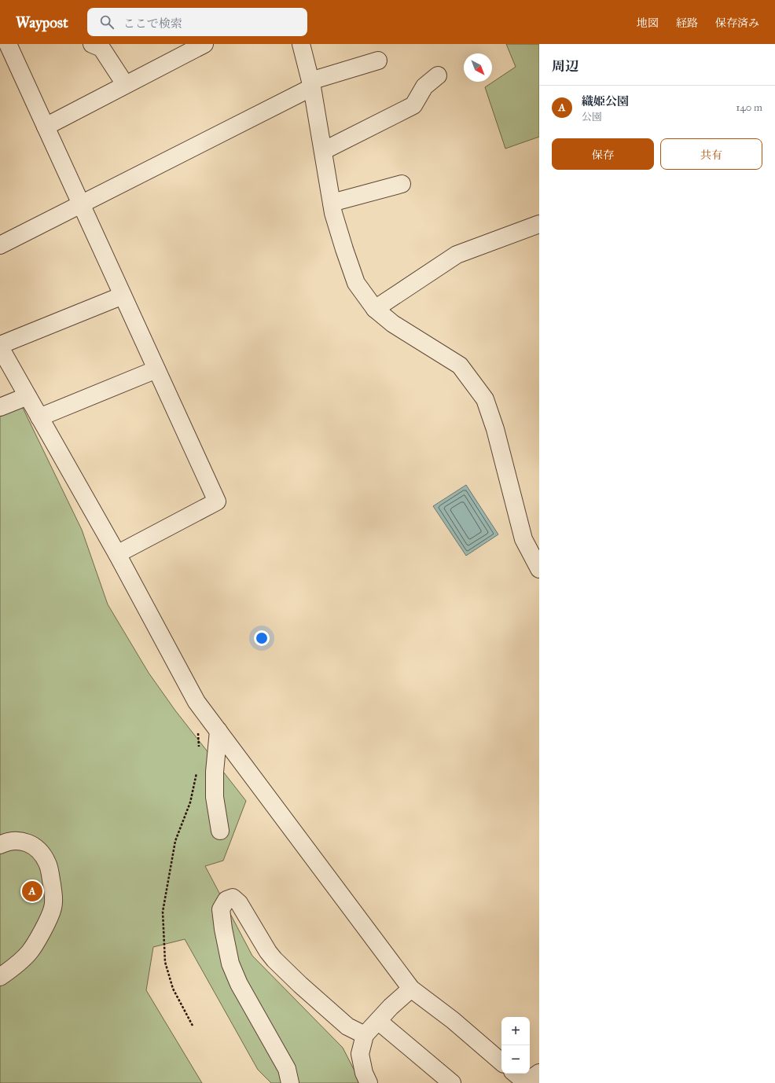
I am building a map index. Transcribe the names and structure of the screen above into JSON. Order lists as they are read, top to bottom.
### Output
{
  "north": "bottom right",
  "page": {
    "header": "Waypost",
    "search": "ここで検索",
    "nav": ["地図", "経路", "保存済み"],
    "heading": "周辺",
    "list": [
      {
        "mark": "A",
        "name": "織姫公園",
        "note": "公園",
        "value": "140 m"
      }
    ],
    "buttons": ["保存", "共有"],
    "pins": "A",
    "map_buttons": ["+", "−"]
  }
}
